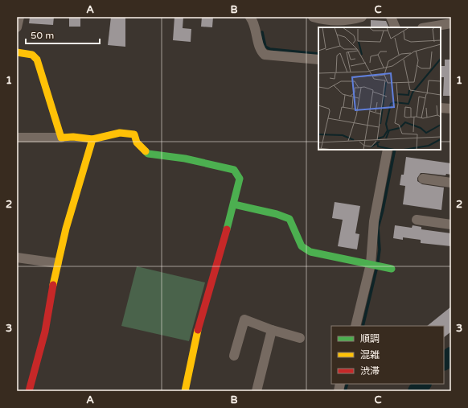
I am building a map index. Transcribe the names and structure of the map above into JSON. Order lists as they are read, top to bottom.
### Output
{
  "legend": ["順調", "混雑", "渋滞"],
  "scale_bar": "50 m",
  "grid": {
    "columns": ["A", "B", "C"],
    "rows": ["1", "2", "3"]
  }
}
